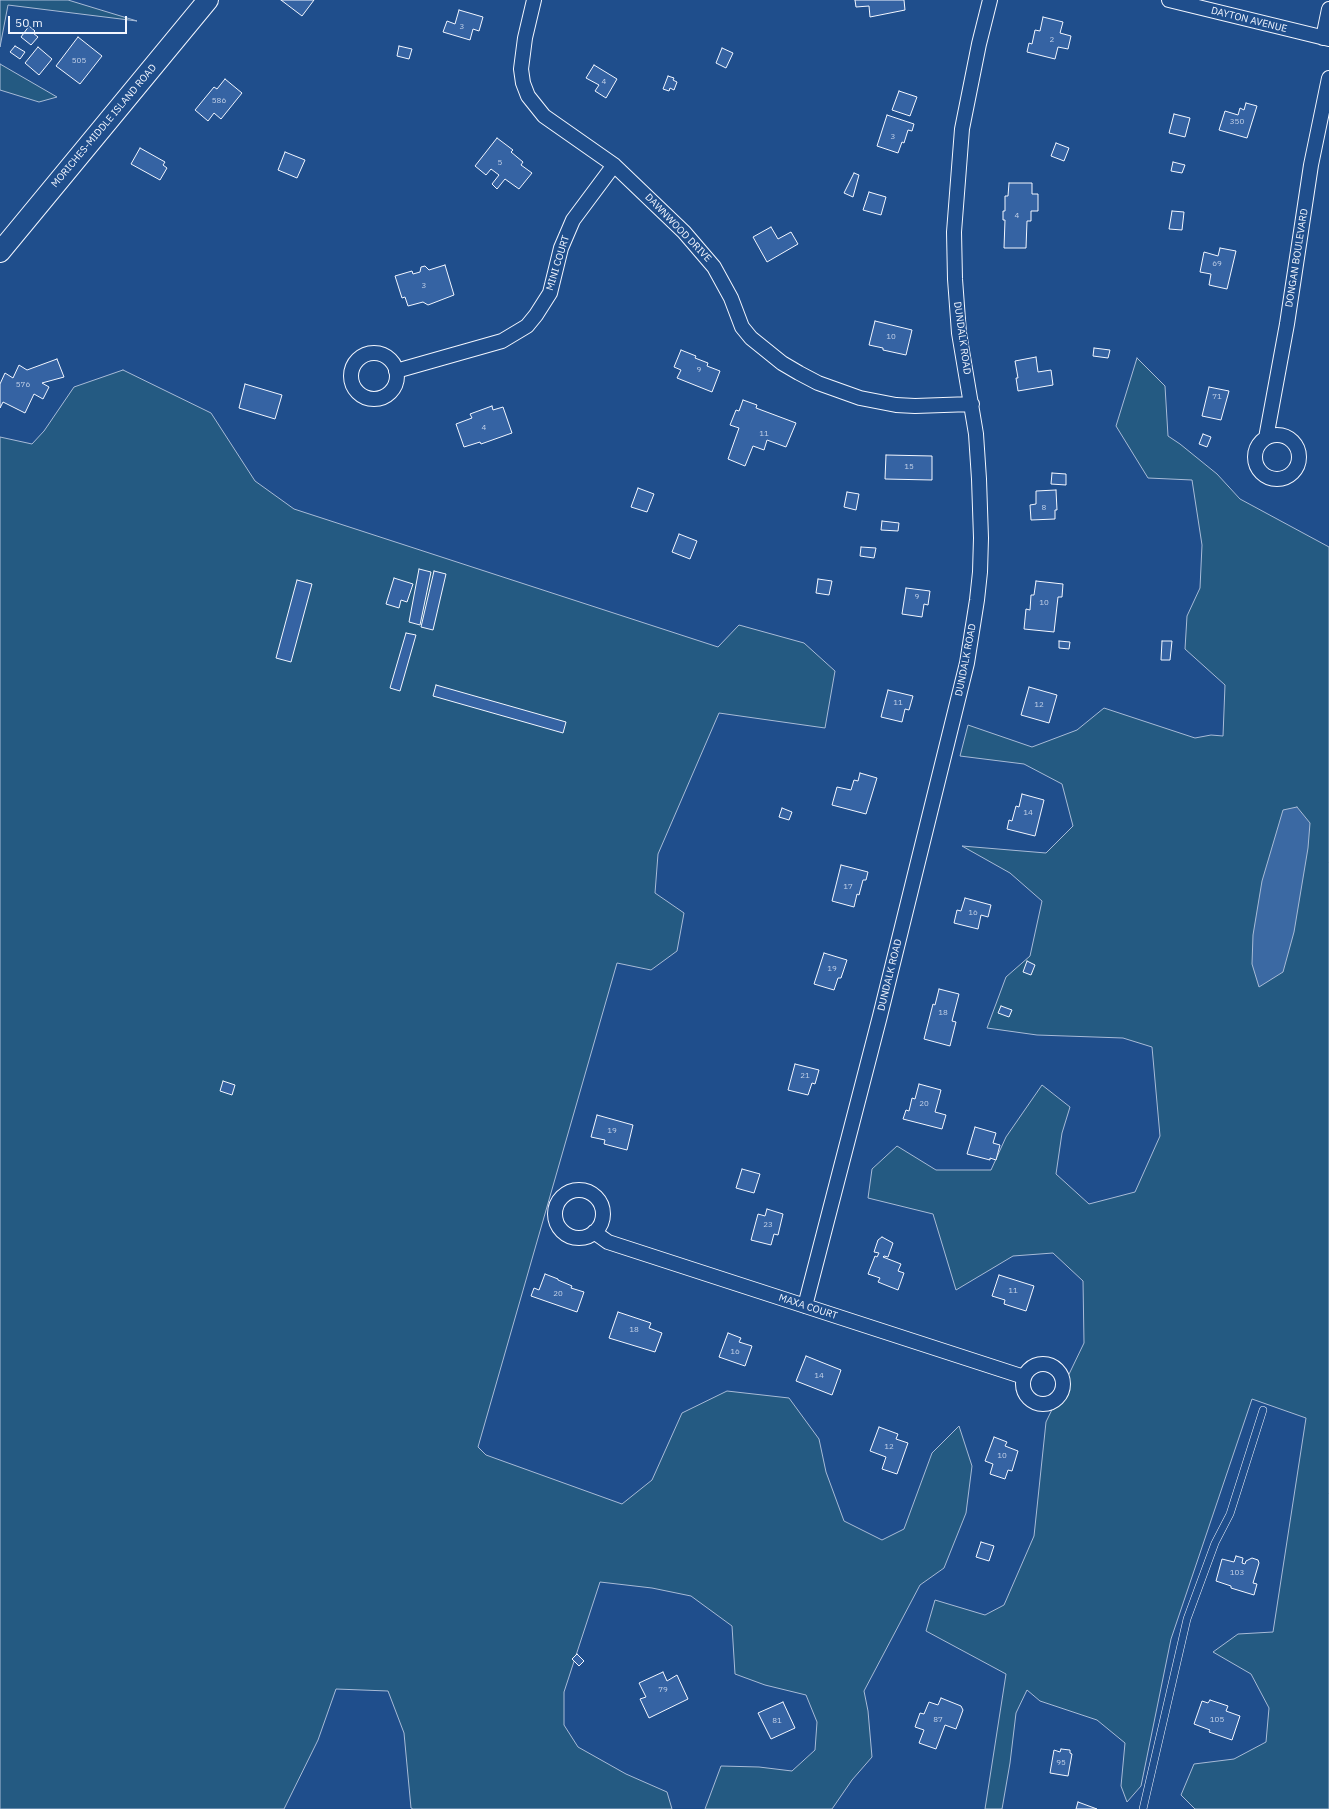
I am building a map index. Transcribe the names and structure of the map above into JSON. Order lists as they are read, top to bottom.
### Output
{
  "streets": {
    "main road": ["MORICHES-MIDDLE ISLAND ROAD"],
    "street": [
      "DAYTON AVENUE",
      "DAWNWOOD DRIVE",
      "DONGAN BOULEVARD",
      "MINI COURT",
      "DUNDALK ROAD",
      "MAXA COURT"
    ]
  },
  "crossings": [
    ["DAWNWOOD DRIVE", "MINI COURT"],
    ["DAWNWOOD DRIVE", "DUNDALK ROAD"],
    ["DUNDALK ROAD", "MAXA COURT"]
  ],
  "house_numbers": [
    "3",
    "2",
    "505",
    "4",
    "586",
    "350",
    "3",
    "5",
    "4",
    "69",
    "3",
    "10",
    "9",
    "576",
    "71",
    "4",
    "11",
    "15",
    "8",
    "9",
    "10",
    "11",
    "12",
    "14",
    "17",
    "16",
    "19",
    "18",
    "21",
    "20",
    "19",
    "23",
    "11",
    "20",
    "18",
    "16",
    "14",
    "12",
    "10",
    "103",
    "79",
    "87",
    "105",
    "81",
    "95"
  ],
  "scale_bar": "50 m"
}
